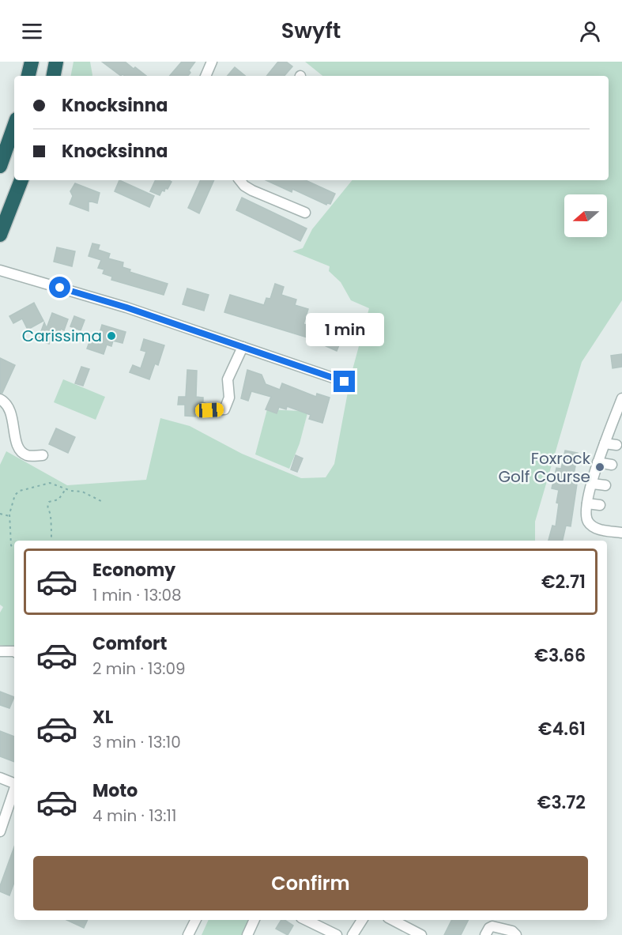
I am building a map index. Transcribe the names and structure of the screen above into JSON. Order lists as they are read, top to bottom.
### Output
{
  "places": ["Carissima", "Foxrock Golf Course"],
  "north": "left",
  "page": {
    "header": "Swyft",
    "banner": ["Knocksinna", "Knocksinna"],
    "bubble": "1 min",
    "list": [
      {
        "name": "Economy",
        "note": "1 min · 13:08",
        "value": "€2.71"
      },
      {
        "name": "Comfort",
        "note": "2 min · 13:09",
        "value": "€3.66"
      },
      {
        "name": "XL",
        "note": "3 min · 13:10",
        "value": "€4.61"
      },
      {
        "name": "Moto",
        "note": "4 min · 13:11",
        "value": "€3.72"
      }
    ],
    "buttons": "Confirm"
  }
}
